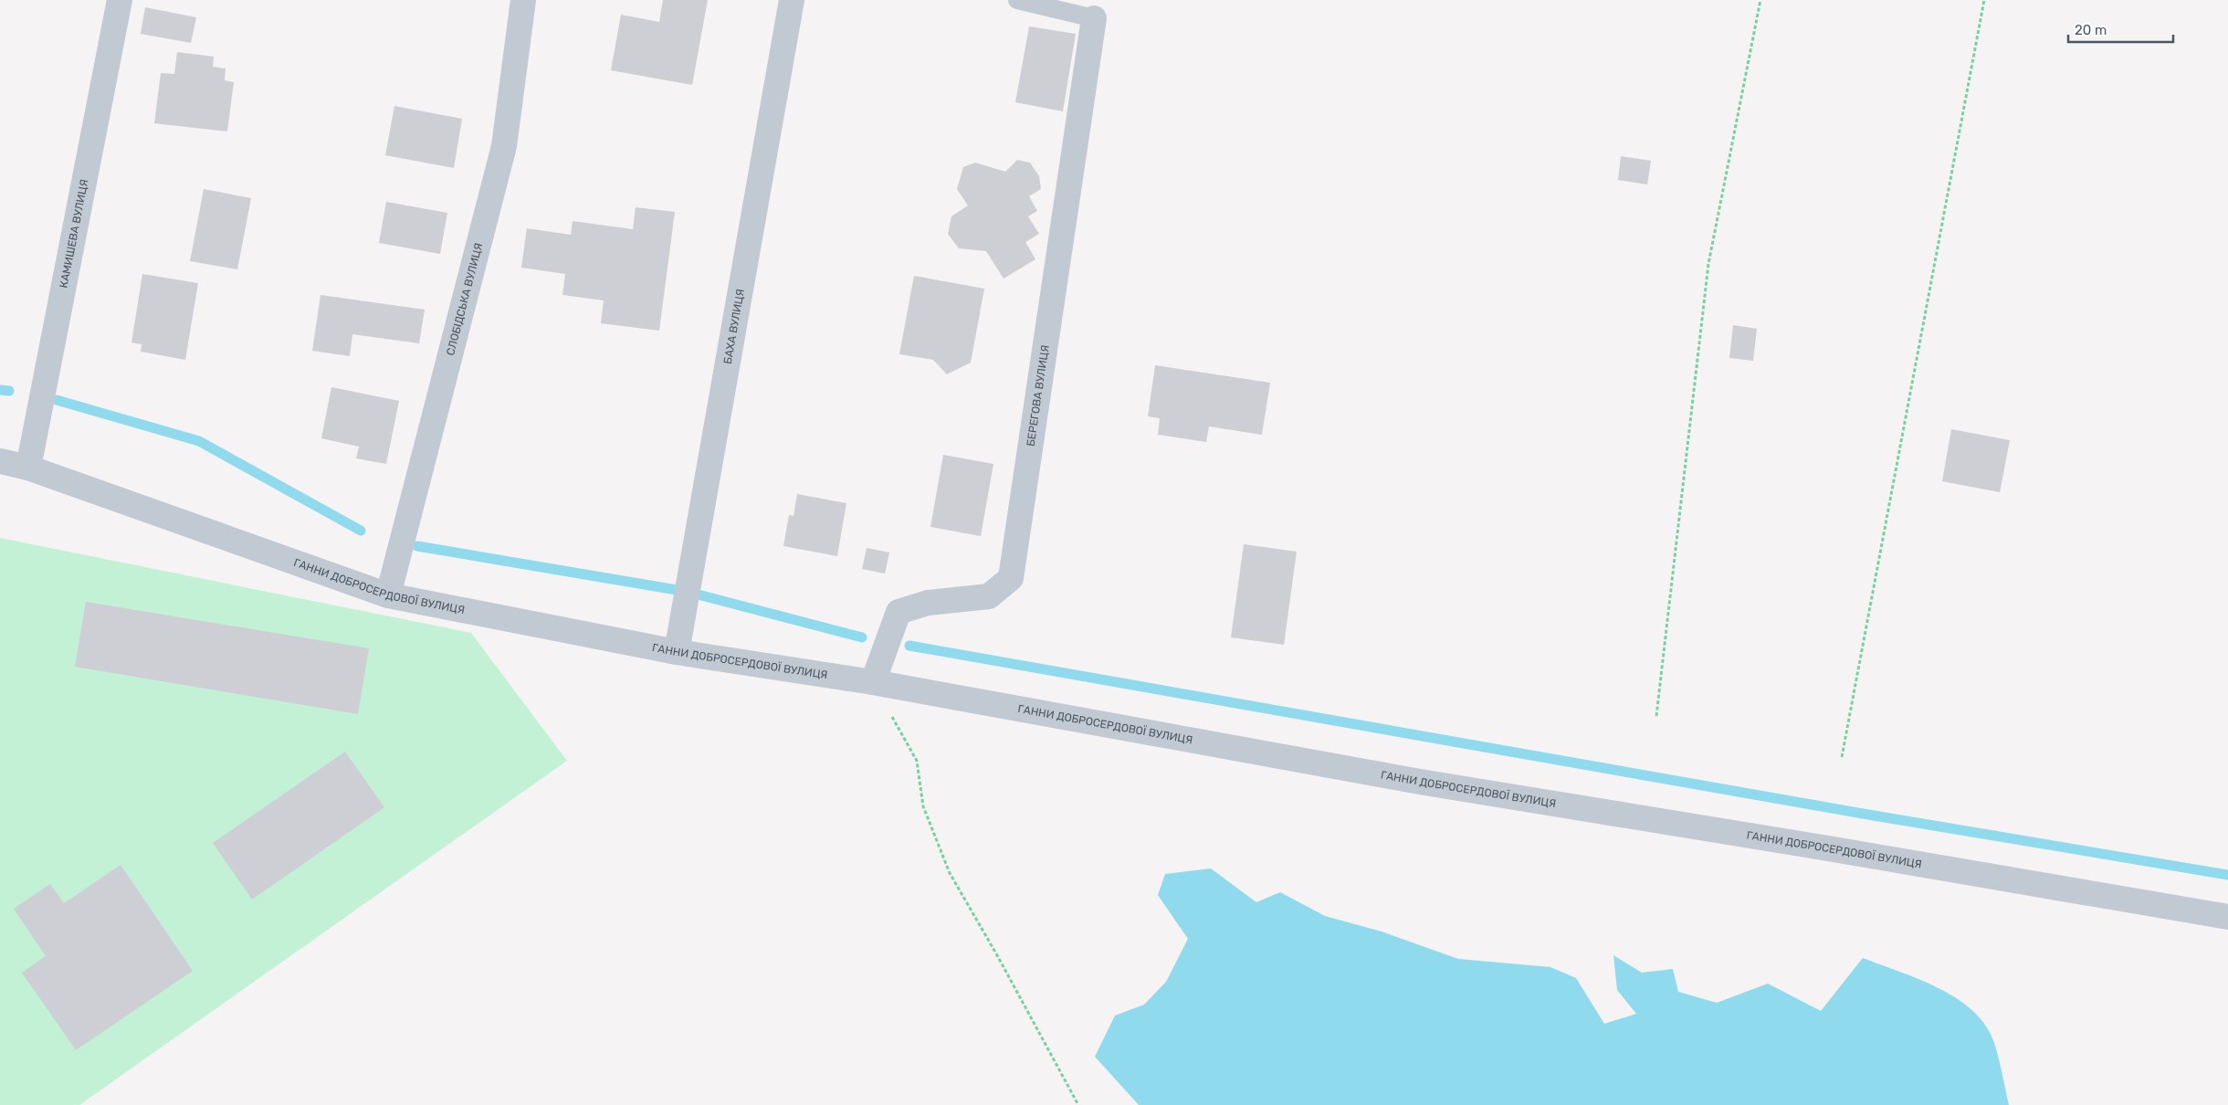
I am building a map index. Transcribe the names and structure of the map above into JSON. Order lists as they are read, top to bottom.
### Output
{
  "streets": {
    "street": [
      "КАМИШЕВА ВУЛИЦЯ",
      "СЛОБІДСЬКА ВУЛИЦЯ",
      "БАХА ВУЛИЦЯ",
      "БЕРЕГОВА ВУЛИЦЯ",
      "ГАННИ ДОБРОСЕРДОВОЇ ВУЛИЦЯ"
    ]
  },
  "crossings": [
    ["КАМИШЕВА ВУЛИЦЯ", "ГАННИ ДОБРОСЕРДОВОЇ ВУЛИЦЯ"],
    ["СЛОБІДСЬКА ВУЛИЦЯ", "ГАННИ ДОБРОСЕРДОВОЇ ВУЛИЦЯ"],
    ["БАХА ВУЛИЦЯ", "ГАННИ ДОБРОСЕРДОВОЇ ВУЛИЦЯ"],
    ["БЕРЕГОВА ВУЛИЦЯ", "ГАННИ ДОБРОСЕРДОВОЇ ВУЛИЦЯ"]
  ],
  "scale_bar": "20 m"
}
